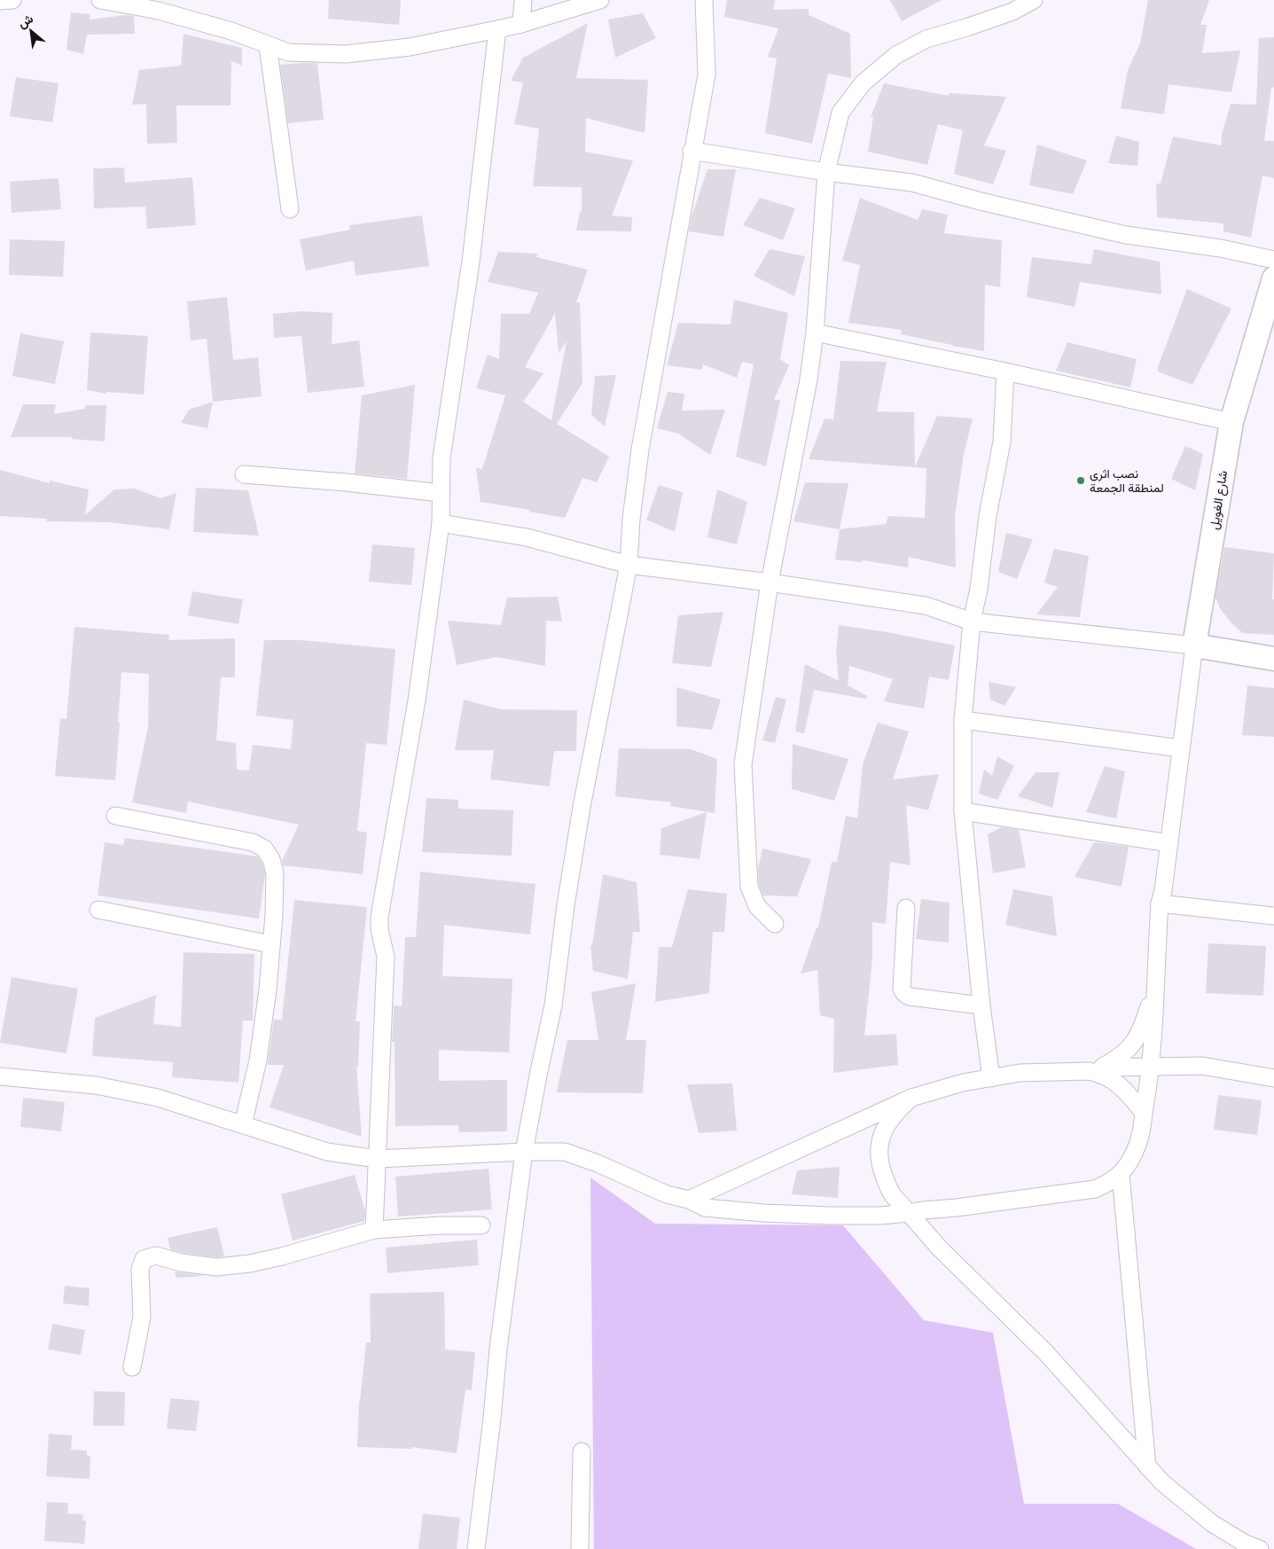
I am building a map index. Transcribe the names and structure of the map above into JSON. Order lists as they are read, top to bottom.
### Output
{
  "streets": {
    "street": ["شارع الغويل"]
  },
  "places": ["نصب اثري لمنطقة الجمعة"],
  "north": "top left"
}
